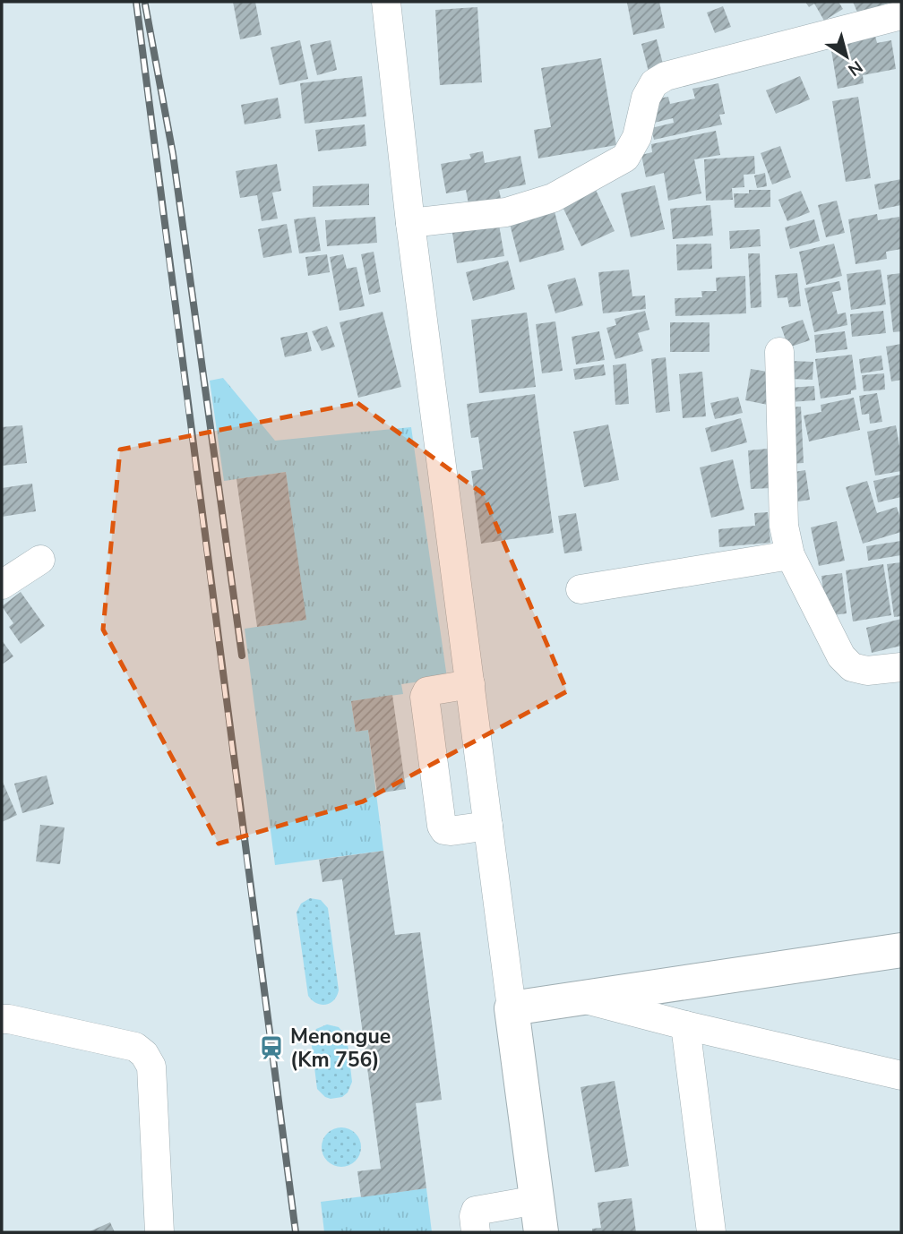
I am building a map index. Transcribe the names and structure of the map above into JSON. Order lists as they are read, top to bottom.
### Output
{
  "places": {
    "station": ["Menongue (Km 756)"]
  },
  "north": "bottom right"
}
